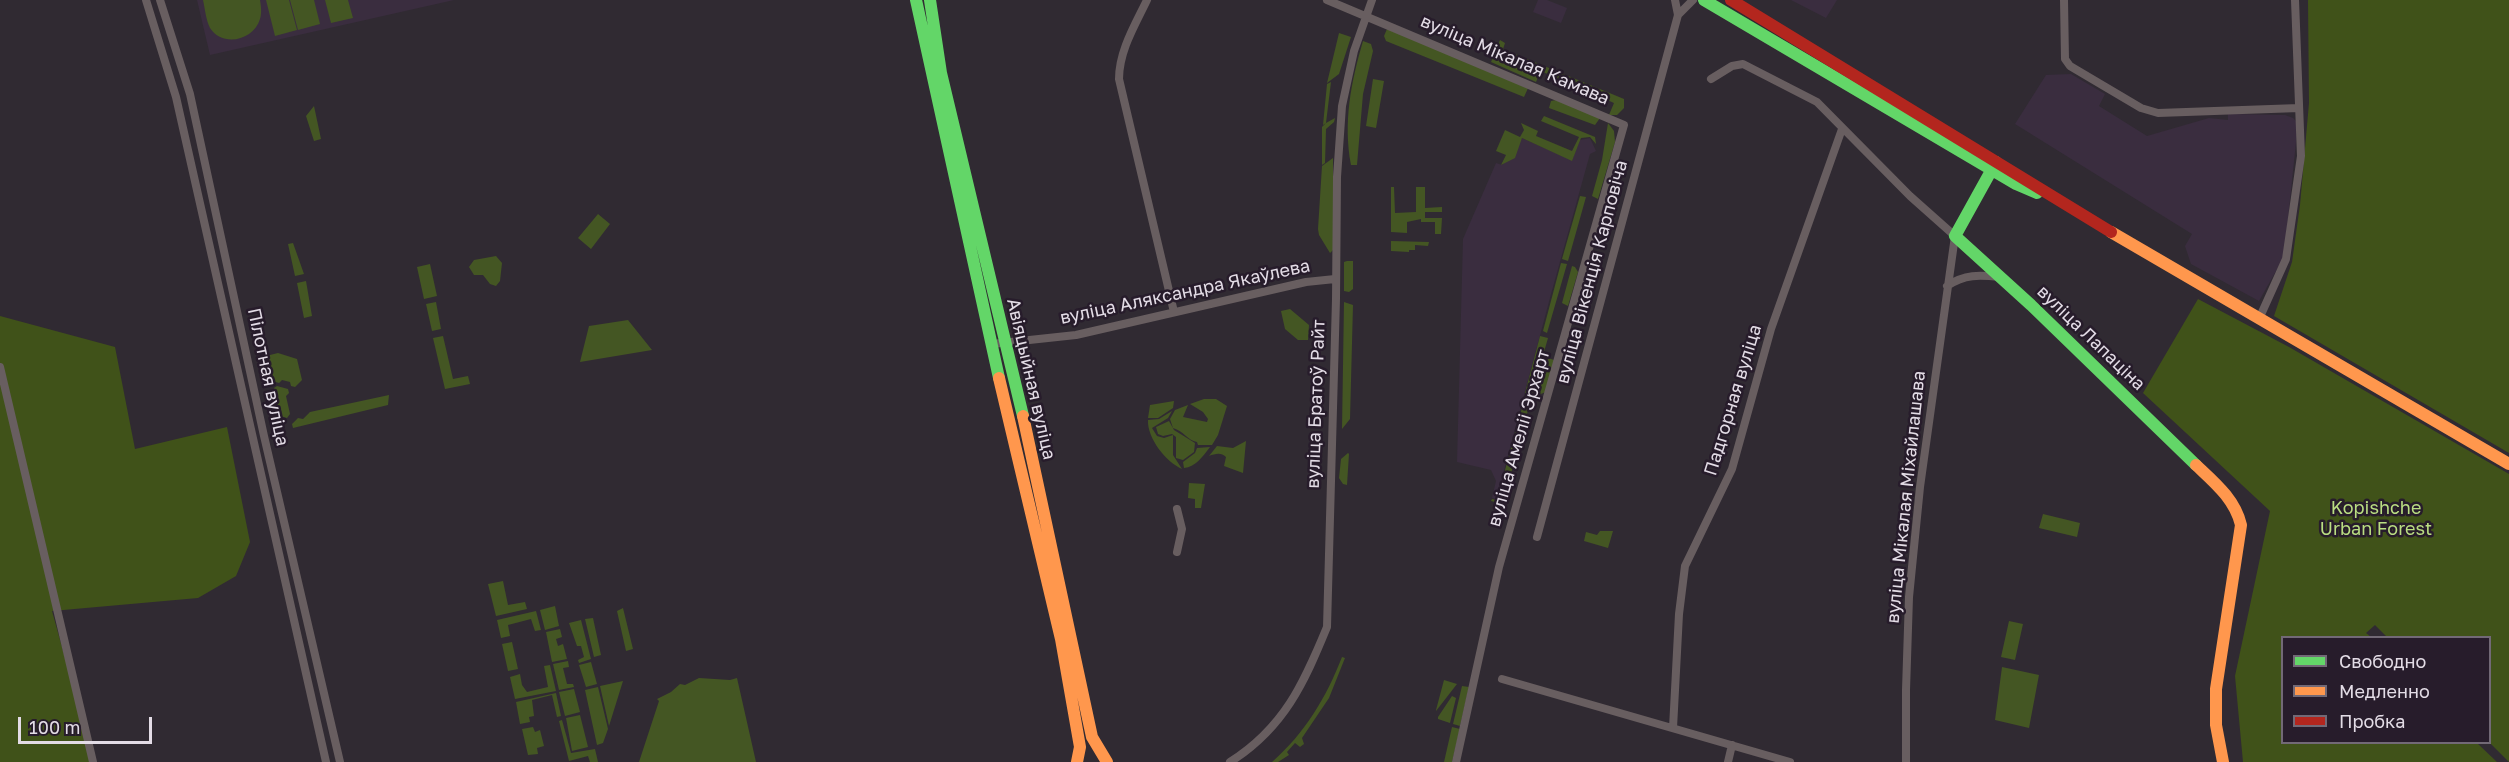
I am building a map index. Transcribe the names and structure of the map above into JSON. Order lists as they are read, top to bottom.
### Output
{
  "streets": {
    "main road": ["вуліца Лапаціна", "Авіяцыйная вуліца"],
    "street": [
      "вуліца Мікалая Камава",
      "вуліца Вікенція Карповіча",
      "вуліца Аляксандра Якаўлева",
      "Пілотная вуліца",
      "Падгорная вуліца",
      "вуліца Братоў Райт",
      "вуліца Амеліі Эрхарт",
      "вуліца Мікалая Міхайлашава"
    ]
  },
  "crossings": [
    ["вуліца Мікалая Камава", "вуліца Братоў Райт"],
    ["вуліца Мікалая Камава", "вуліца Амеліі Эрхарт"],
    ["вуліца Аляксандра Якаўлева", "Авіяцыйная вуліца"],
    ["вуліца Аляксандра Якаўлева", "вуліца Братоў Райт"],
    ["вуліца Лапаціна", "Падгорная вуліца"],
    ["вуліца Лапаціна", "вуліца Мікалая Міхайлашава"]
  ],
  "parks": ["Kopishche Urban Forest"],
  "legend": ["Свободно", "Медленно", "Пробка"],
  "scale_bar": "100 m"
}
